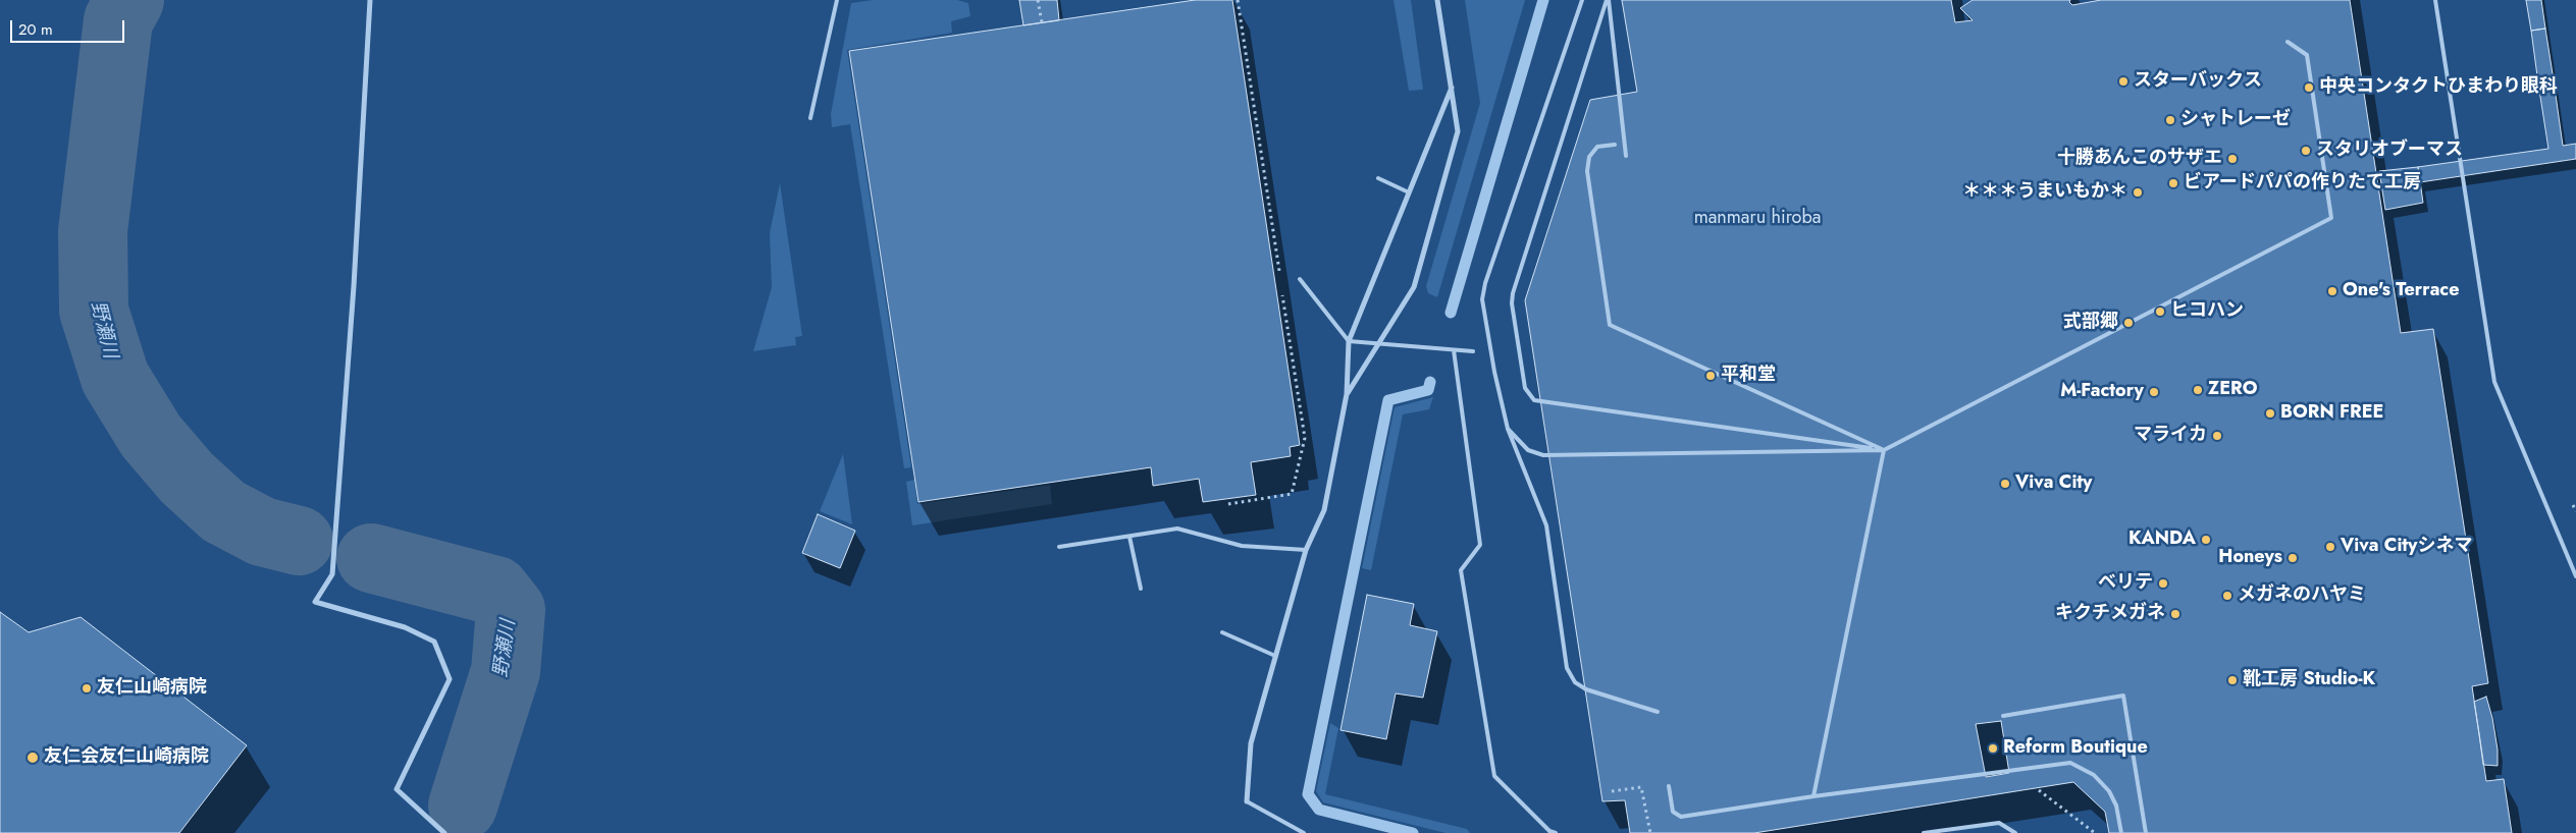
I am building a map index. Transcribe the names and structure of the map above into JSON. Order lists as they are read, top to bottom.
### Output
{
  "water": ["野瀬川"],
  "parks": ["manmaru hiroba"],
  "places": [
    "スターバックス",
    "中央コンタクトひまわり眼科",
    "シャトレーゼ",
    "スタリオブーマス",
    "十勝あんこのサザエ",
    "ビアードパパの作りたて工房",
    "＊＊＊うまいもか＊",
    "One's Terrace",
    "ヒコハン",
    "式部郷",
    "平和堂",
    "ZERO",
    "M-Factory",
    "BORN FREE",
    "マライカ",
    "Viva City",
    "KANDA",
    "Viva Cityシネマ",
    "Honeys",
    "ベリテ",
    "メガネのハヤミ",
    "キクチメガネ",
    "靴工房 Studio-K",
    "友仁山崎病院",
    "Reform Boutique",
    "友仁会友仁山崎病院"
  ],
  "scale_bar": "20 m"
}
